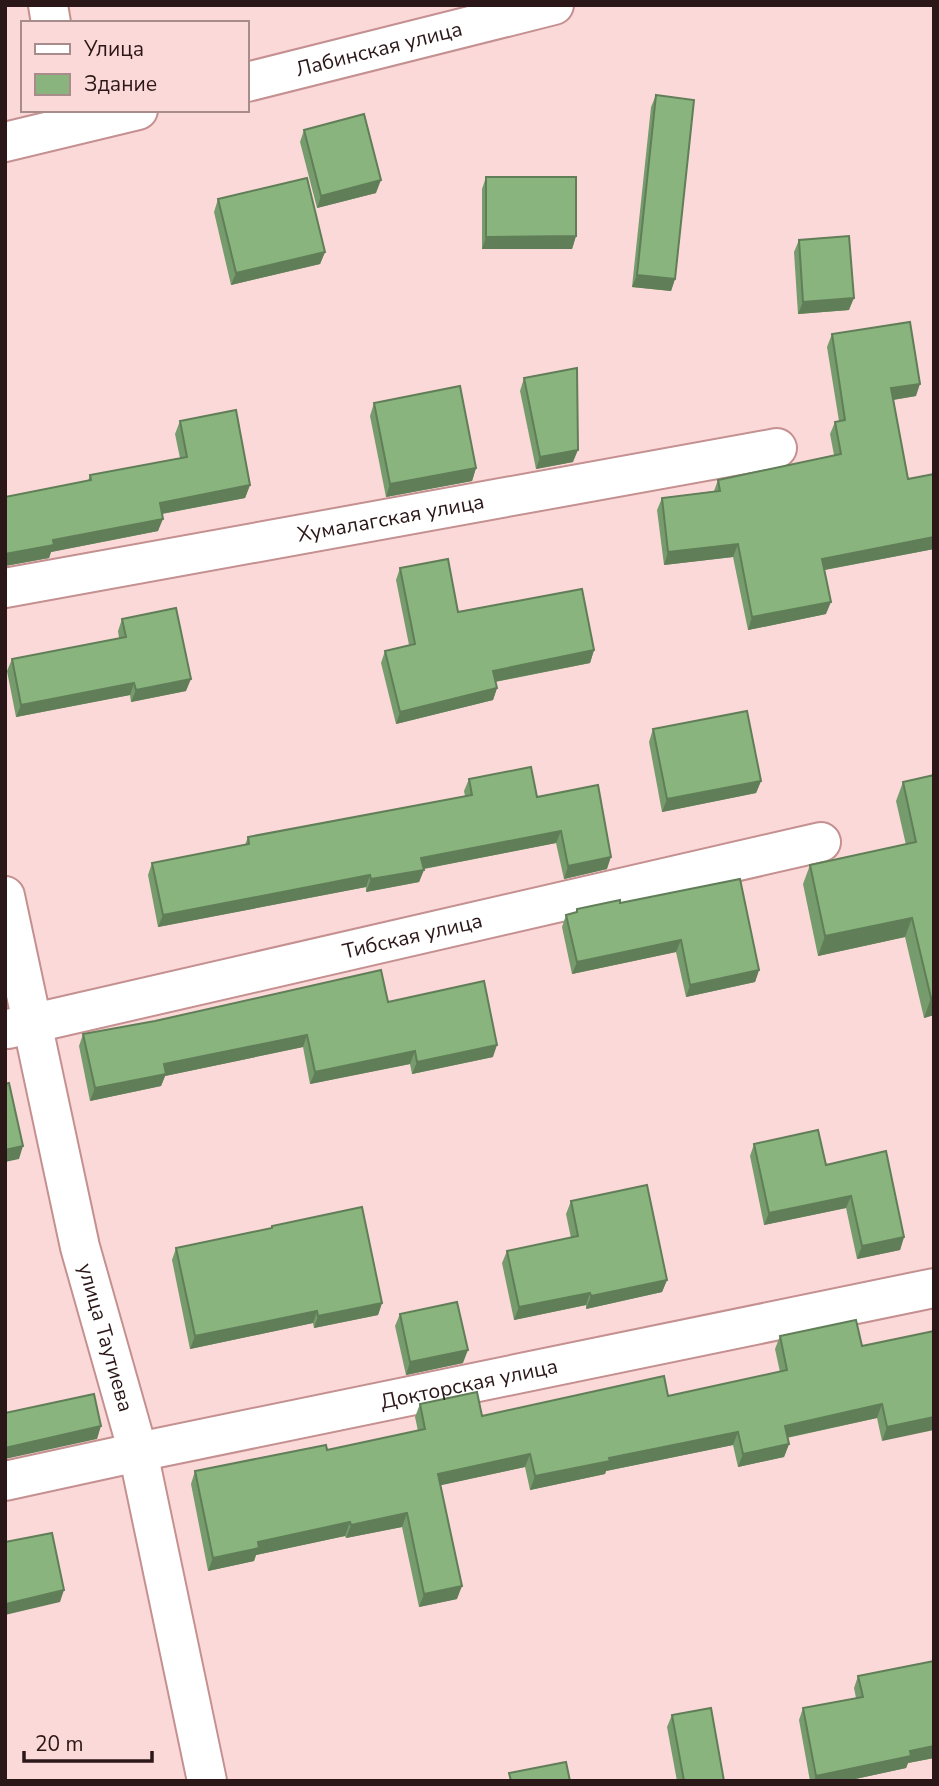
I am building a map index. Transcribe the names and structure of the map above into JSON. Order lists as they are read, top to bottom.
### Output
{
  "streets": {
    "street": [
      "Лабинская улица",
      "Хумалагская улица",
      "Тибская улица",
      "улица Таутиева",
      "Докторская улица"
    ]
  },
  "crossings": [
    ["Тибская улица", "улица Таутиева"],
    ["улица Таутиева", "Докторская улица"]
  ],
  "legend": ["Улица", "Здание"],
  "scale_bar": "20 m"
}
